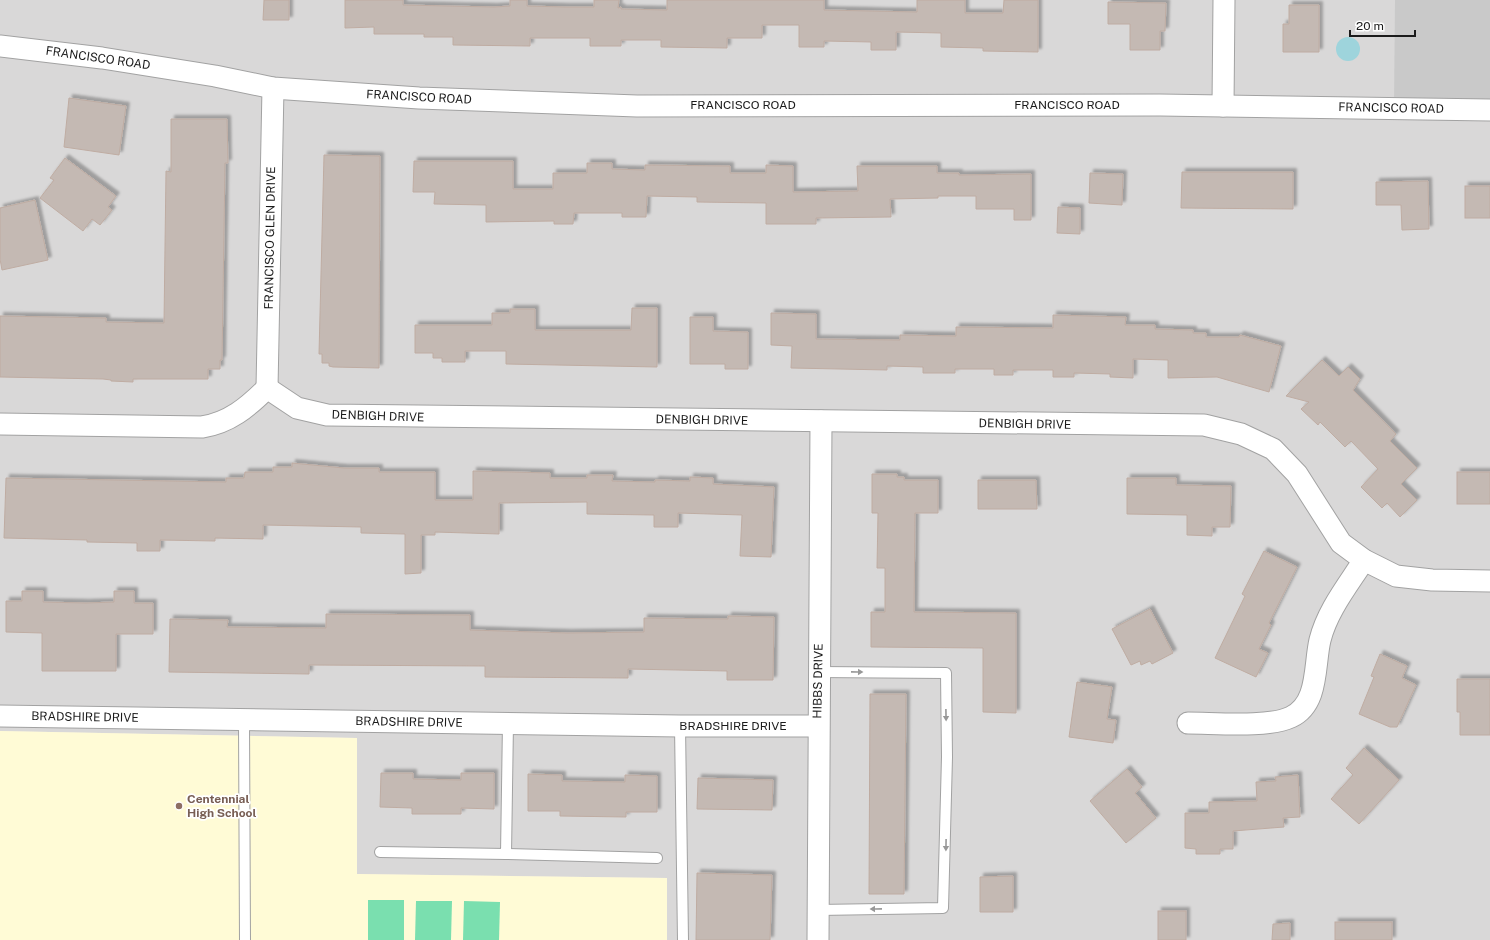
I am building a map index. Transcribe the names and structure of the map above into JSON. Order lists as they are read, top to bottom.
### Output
{
  "streets": {
    "street": [
      "FRANCISCO ROAD",
      "FRANCISCO GLEN DRIVE",
      "DENBIGH DRIVE",
      "HIBBS DRIVE",
      "BRADSHIRE DRIVE"
    ]
  },
  "crossings": [
    ["FRANCISCO ROAD", "FRANCISCO GLEN DRIVE"],
    ["FRANCISCO GLEN DRIVE", "DENBIGH DRIVE"],
    ["DENBIGH DRIVE", "HIBBS DRIVE"],
    ["HIBBS DRIVE", "BRADSHIRE DRIVE"]
  ],
  "places": ["Centennial High School"],
  "scale_bar": "20 m"
}
